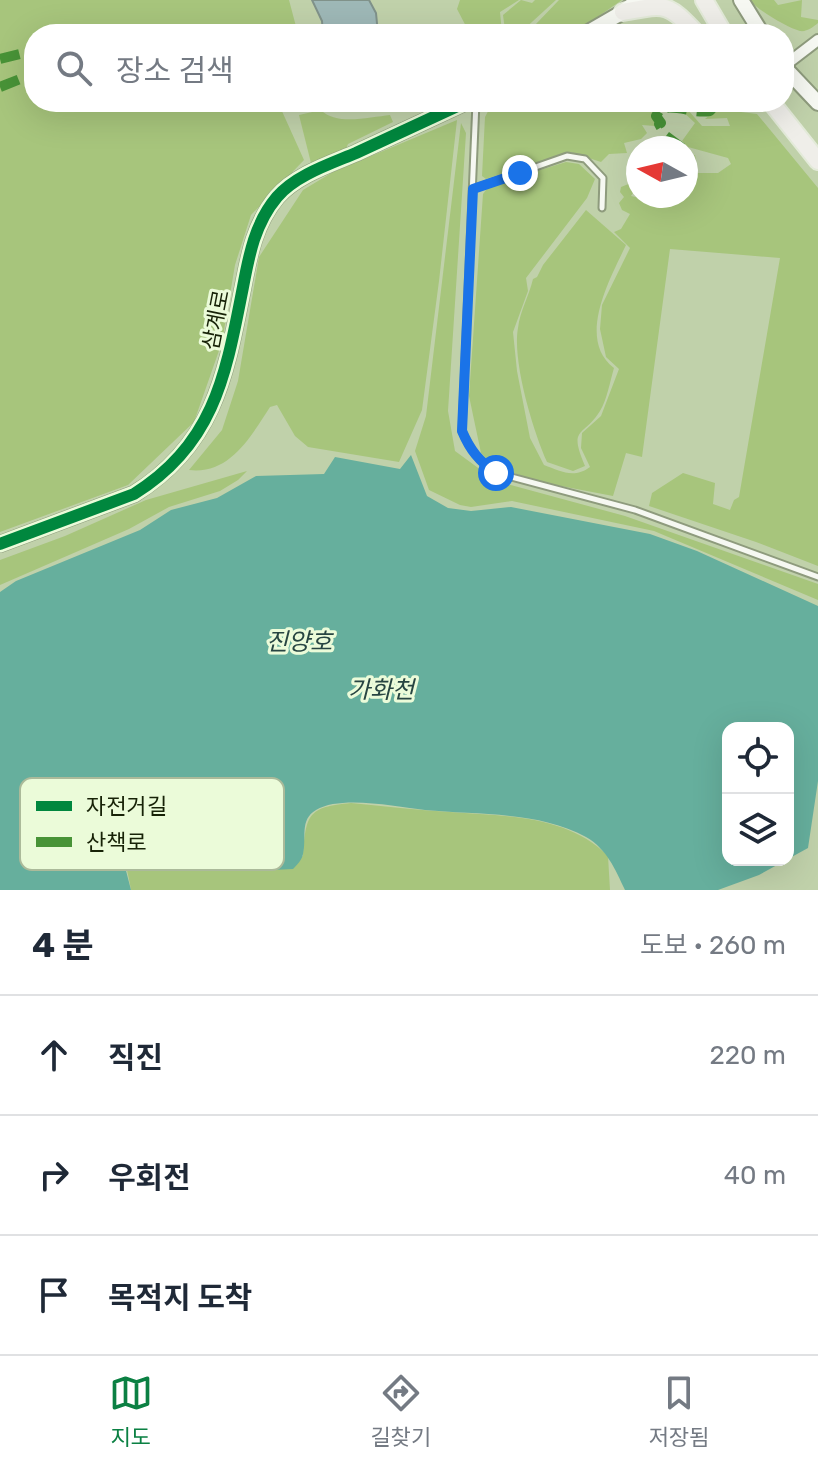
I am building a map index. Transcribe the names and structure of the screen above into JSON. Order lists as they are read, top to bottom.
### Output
{
  "streets": {
    "street": ["삼계로"]
  },
  "water": ["진양호", "가화천"],
  "legend": ["자전거길", "산책로"],
  "north": "left",
  "page": {
    "search": "장소 검색",
    "heading": ["4 분", "도보 · 260 m"],
    "list": [
      ["직진", "220 m"],
      ["우회전", "40 m"],
      "목적지 도착"
    ],
    "nav": ["지도", "길찾기", "저장됨"]
  }
}
